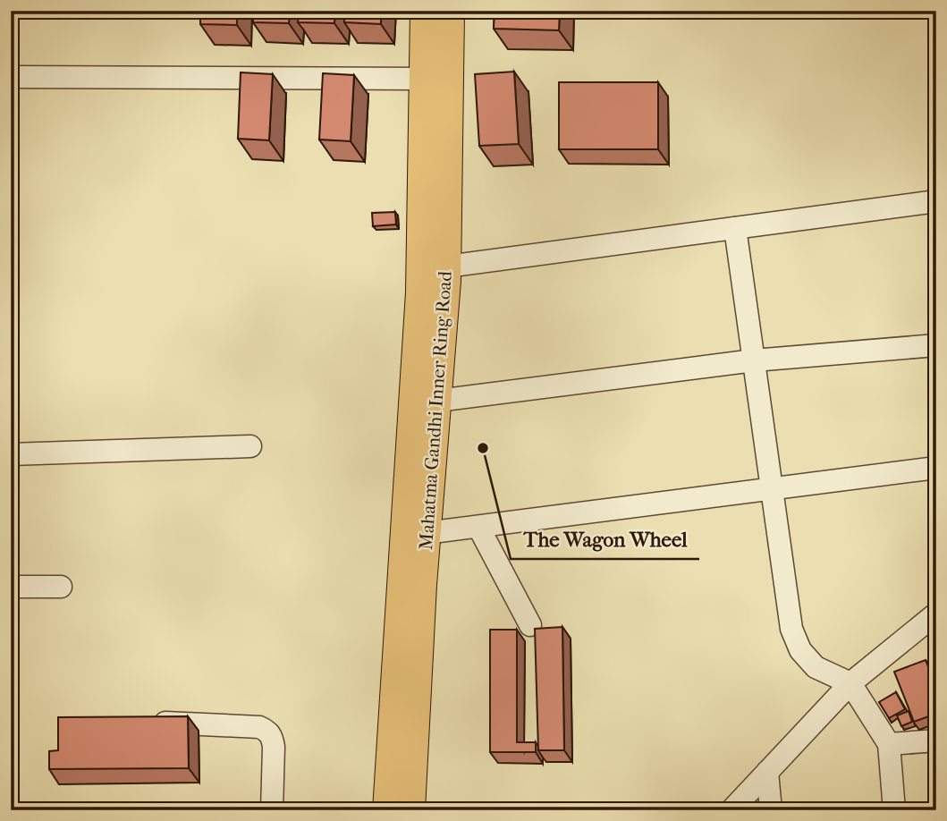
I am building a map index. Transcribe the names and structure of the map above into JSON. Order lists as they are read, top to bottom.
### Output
{
  "streets": {
    "main road": ["Mahatma Gandhi Inner Ring Road"]
  },
  "places": ["The Wagon Wheel"]
}
